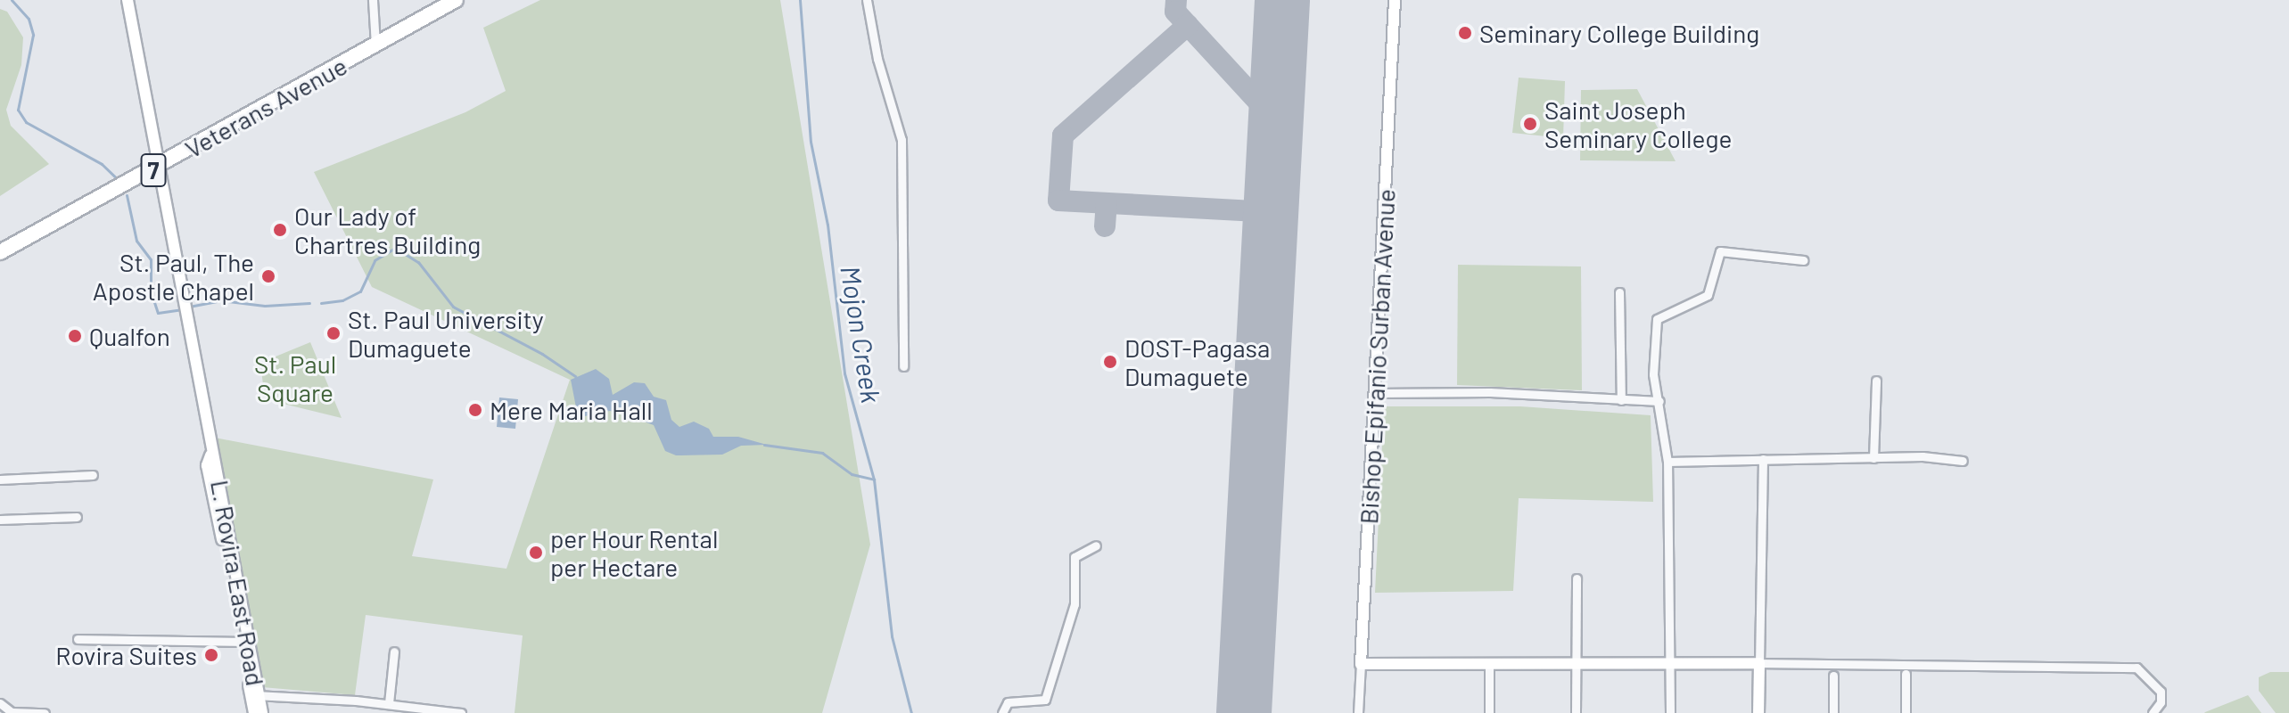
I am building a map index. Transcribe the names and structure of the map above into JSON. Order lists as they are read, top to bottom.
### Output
{
  "streets": {
    "highway": ["Veterans Avenue", "7"],
    "street": ["Bishop Epifanio Surban Avenue", "L. Rovira East Road"]
  },
  "crossings": [
    ["Veterans Avenue", "L. Rovira East Road"]
  ],
  "water": ["Mojon Creek"],
  "parks": ["St. Paul Square"],
  "places": [
    "Seminary College Building",
    "Saint Joseph Seminary College",
    "Our Lady of Chartres Building",
    "St. Paul, The Apostle Chapel",
    "St. Paul University Dumaguete",
    "Qualfon",
    "DOST-Pagasa Dumaguete",
    "Mere Maria Hall",
    "per Hour Rental per Hectare",
    "Rovira Suites"
  ]
}
